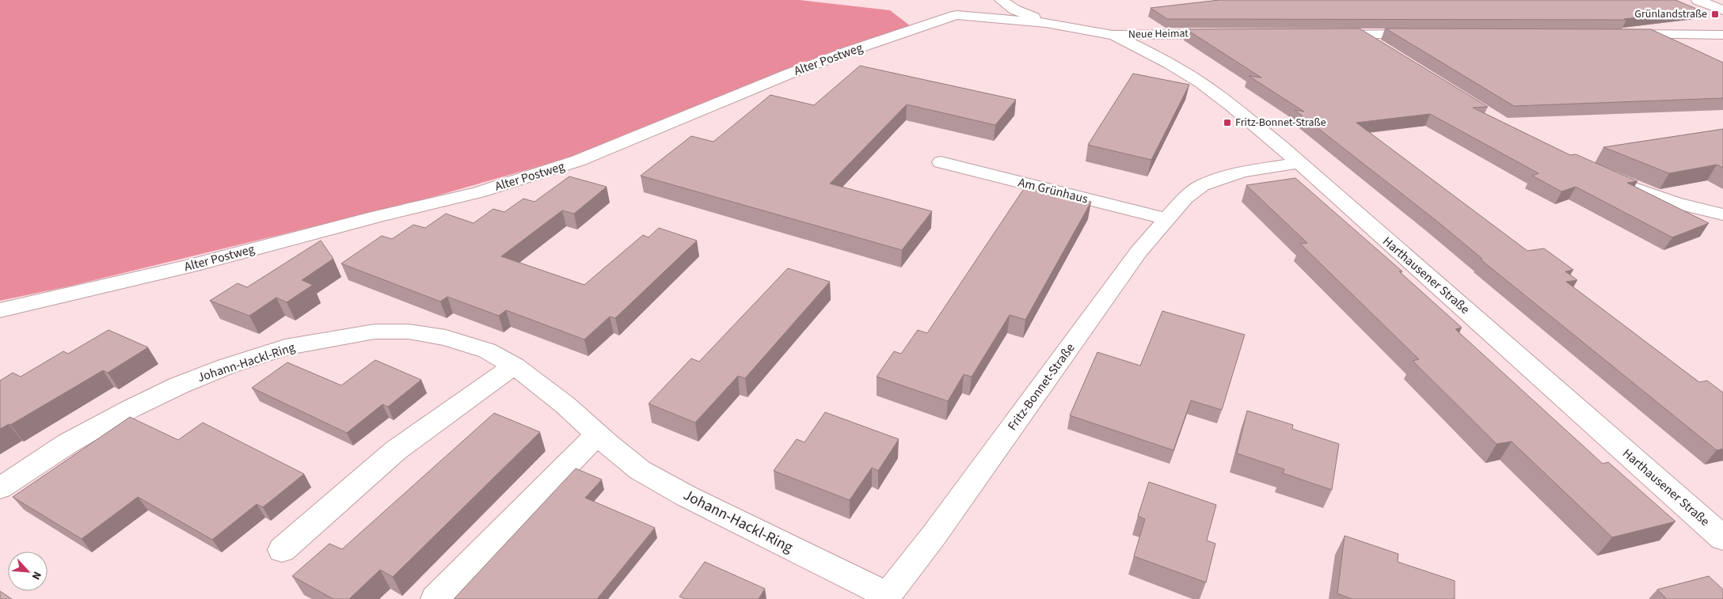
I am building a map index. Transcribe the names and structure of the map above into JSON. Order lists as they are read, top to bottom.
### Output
{
  "streets": {
    "street": [
      "Neue Heimat",
      "Alter Postweg",
      "Am Grünhaus",
      "Harthausener Straße",
      "Johann-Hackl-Ring",
      "Fritz-Bonnet-Straße"
    ]
  },
  "crossings": [
    ["Neue Heimat", "Alter Postweg"],
    ["Neue Heimat", "Harthausener Straße"],
    ["Am Grünhaus", "Fritz-Bonnet-Straße"],
    ["Harthausener Straße", "Fritz-Bonnet-Straße"],
    ["Johann-Hackl-Ring", "Fritz-Bonnet-Straße"]
  ],
  "places": {
    "transit": ["Grünlandstraße", "Fritz-Bonnet-Straße"]
  },
  "north": "bottom right"
}
